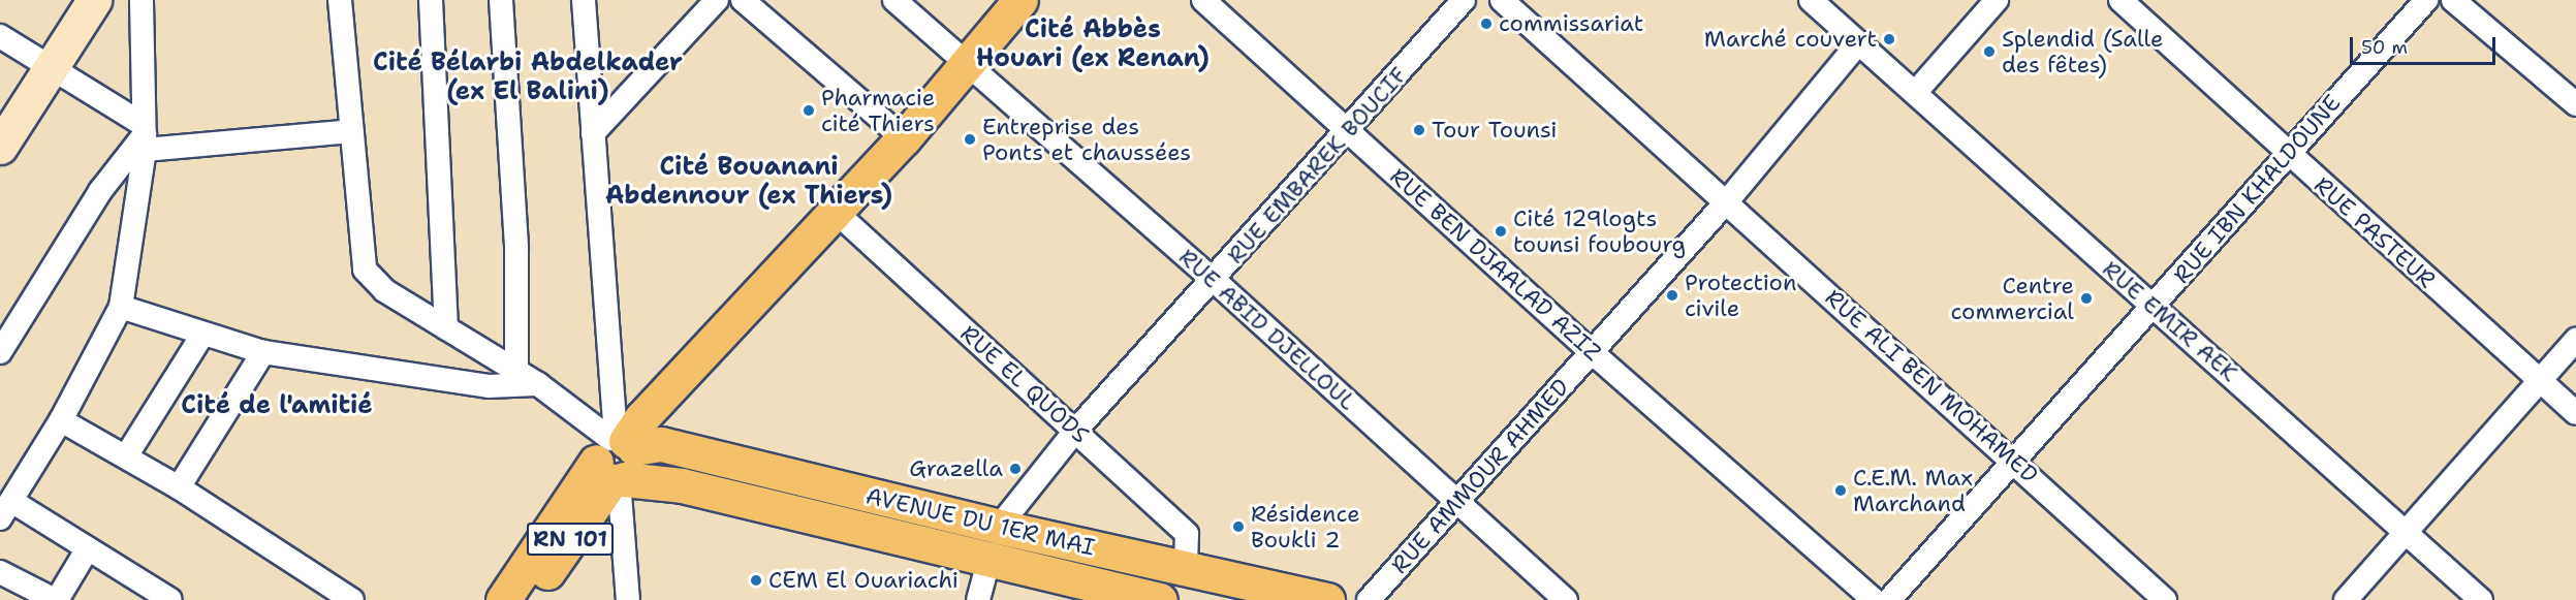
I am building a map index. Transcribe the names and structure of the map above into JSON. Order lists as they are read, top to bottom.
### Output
{
  "streets": {
    "main road": ["AVENUE DU 1ER MAI", "RN 101"],
    "street": [
      "RUE EMBAREK BOUCIF",
      "RUE IBN KHALDOUNE",
      "RUE PASTEUR",
      "RUE BEN DJAALAD AZIZ",
      "RUE EMIR AEK",
      "RUE ABID DJELLOUL",
      "RUE EL QUODS",
      "RUE ALI BEN MOHAMED",
      "RUE AMMOUR AHMED"
    ]
  },
  "crossings": [
    ["RUE EMBAREK BOUCIF", "RUE BEN DJAALAD AZIZ"],
    ["RUE EMBAREK BOUCIF", "RUE ABID DJELLOUL"],
    ["RUE EMBAREK BOUCIF", "RUE EL QUODS"],
    ["RUE EMBAREK BOUCIF", "AVENUE DU 1ER MAI"],
    ["RUE IBN KHALDOUNE", "RUE PASTEUR"],
    ["RUE IBN KHALDOUNE", "RUE EMIR AEK"],
    ["RUE IBN KHALDOUNE", "RUE ALI BEN MOHAMED"],
    ["RUE BEN DJAALAD AZIZ", "RUE AMMOUR AHMED"],
    ["RUE EMIR AEK", "RUE AMMOUR AHMED"],
    ["RUE ABID DJELLOUL", "RUE AMMOUR AHMED"],
    ["RUE ABID DJELLOUL", "RN 101"],
    ["RUE EL QUODS", "AVENUE DU 1ER MAI"],
    ["RUE EL QUODS", "RN 101"],
    ["RUE ALI BEN MOHAMED", "RUE AMMOUR AHMED"],
    ["AVENUE DU 1ER MAI", "RN 101"]
  ],
  "districts": [
    "Cité Abbès Houari (ex Renan)",
    "Cité Bélarbi Abdelkader (ex El Balini)",
    "Cité Bouanani Abdennour (ex Thiers)",
    "Cité de l'amitié"
  ],
  "places": [
    "commissariat",
    "Marché couvert",
    "Splendid (Salle des fêtes)",
    "Pharmacie cité Thiers",
    "Tour Tounsi",
    "Entreprise des Ponts et chaussées",
    "Cité 129logts tounsi foubourg",
    "Protection civile",
    "Centre commercial",
    "Grazella",
    "C.E.M. Max Marchand",
    "Résidence Boukli 2",
    "CEM El Ouariachi"
  ],
  "scale_bar": "50 m"
}
